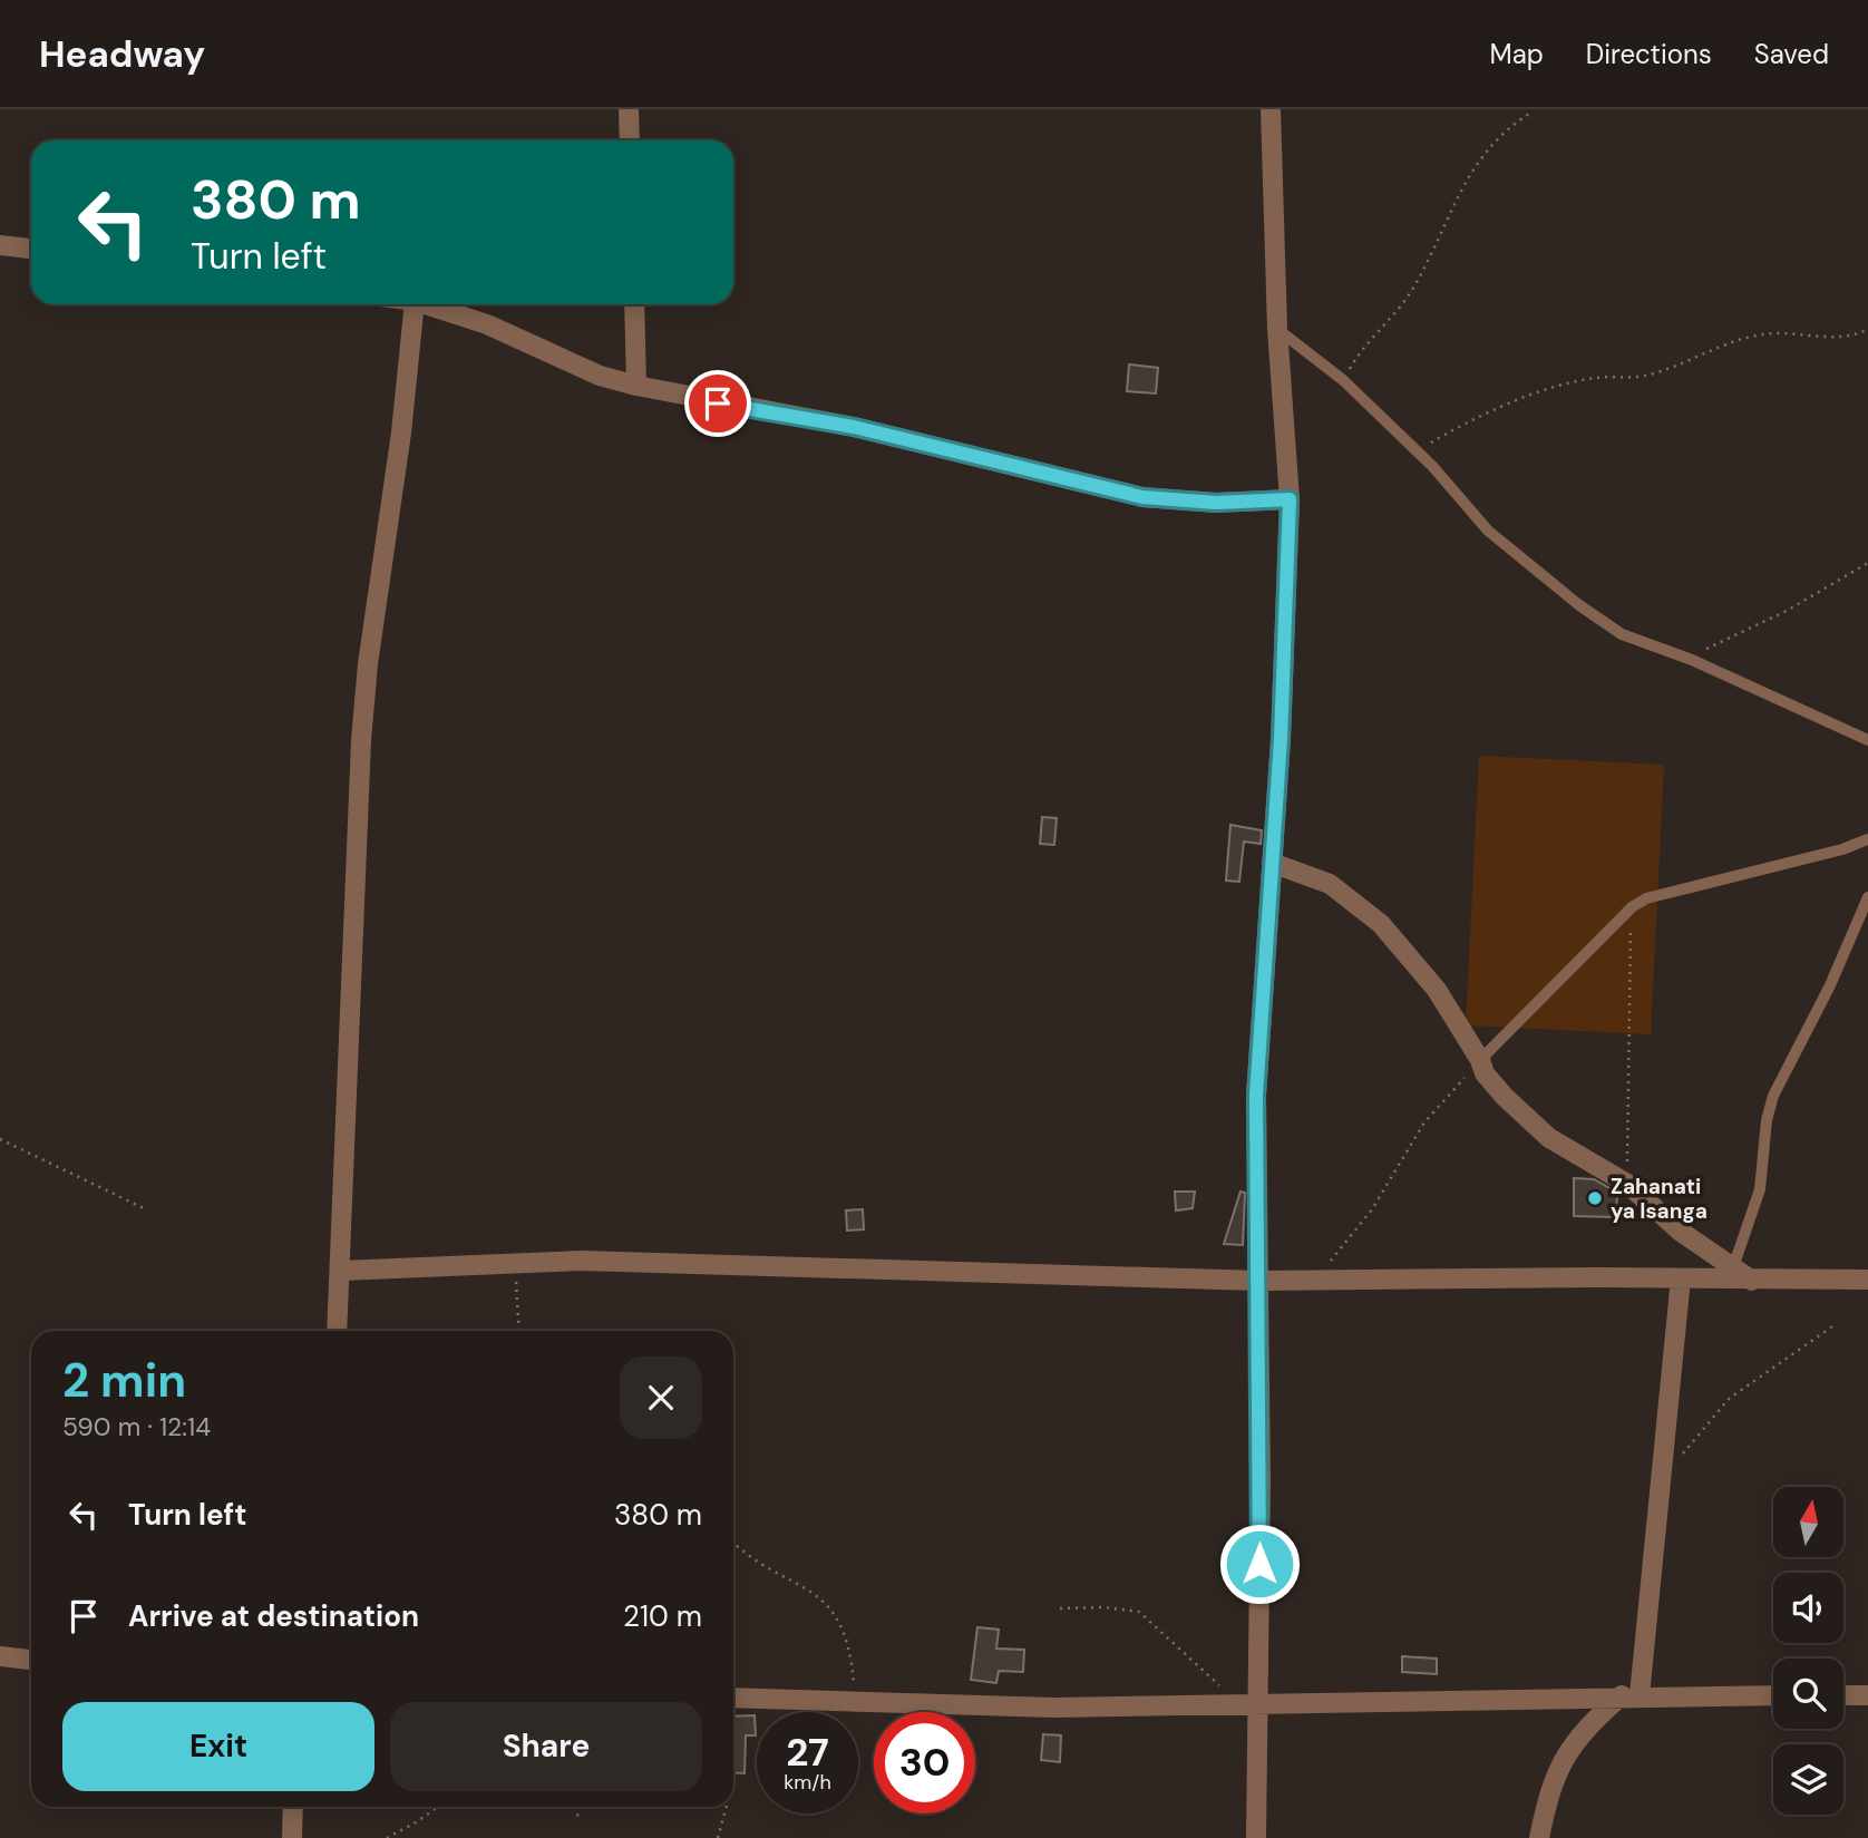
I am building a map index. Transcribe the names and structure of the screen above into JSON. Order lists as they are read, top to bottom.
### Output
{
  "places": ["Zahanati ya Isanga"],
  "north": "top",
  "page": {
    "header": "Headway",
    "nav": ["Map", "Directions", "Saved"],
    "turn": ["380 m", "Turn left"],
    "heading": ["2 min", "590 m · 12:14"],
    "list": [
      {
        "name": "Turn left",
        "value": "380 m"
      },
      {
        "name": "Arrive at destination",
        "value": "210 m"
      }
    ],
    "buttons": ["Exit", "Share"],
    "speed": "27 km/h",
    "limit": "30"
  }
}
